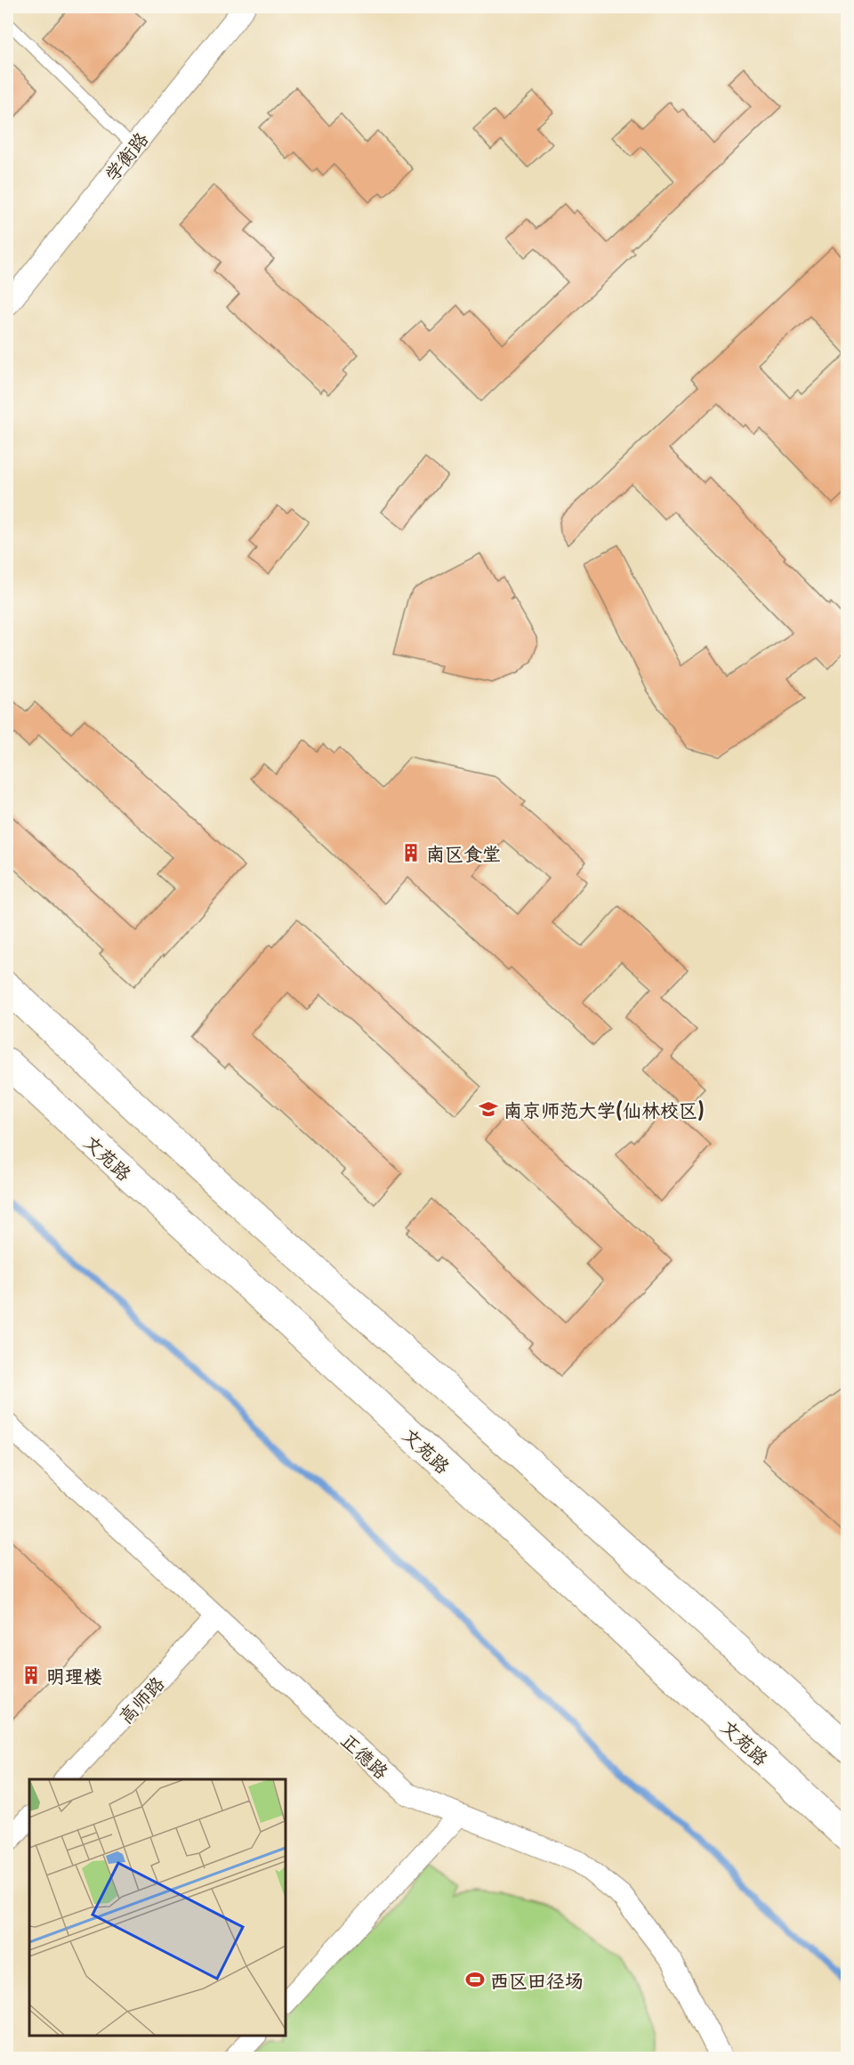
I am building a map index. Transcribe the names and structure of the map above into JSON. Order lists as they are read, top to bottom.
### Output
{
  "streets": {
    "main road": ["文苑路"],
    "street": ["学衡路", "高师路", "正德路"]
  },
  "crossings": [
    ["高师路", "正德路"]
  ],
  "places": {
    "building": ["南区食堂", "明理楼"],
    "school or university": ["南京师范大学(仙林校区)"],
    "sports": ["西区田径场"]
  }
}
